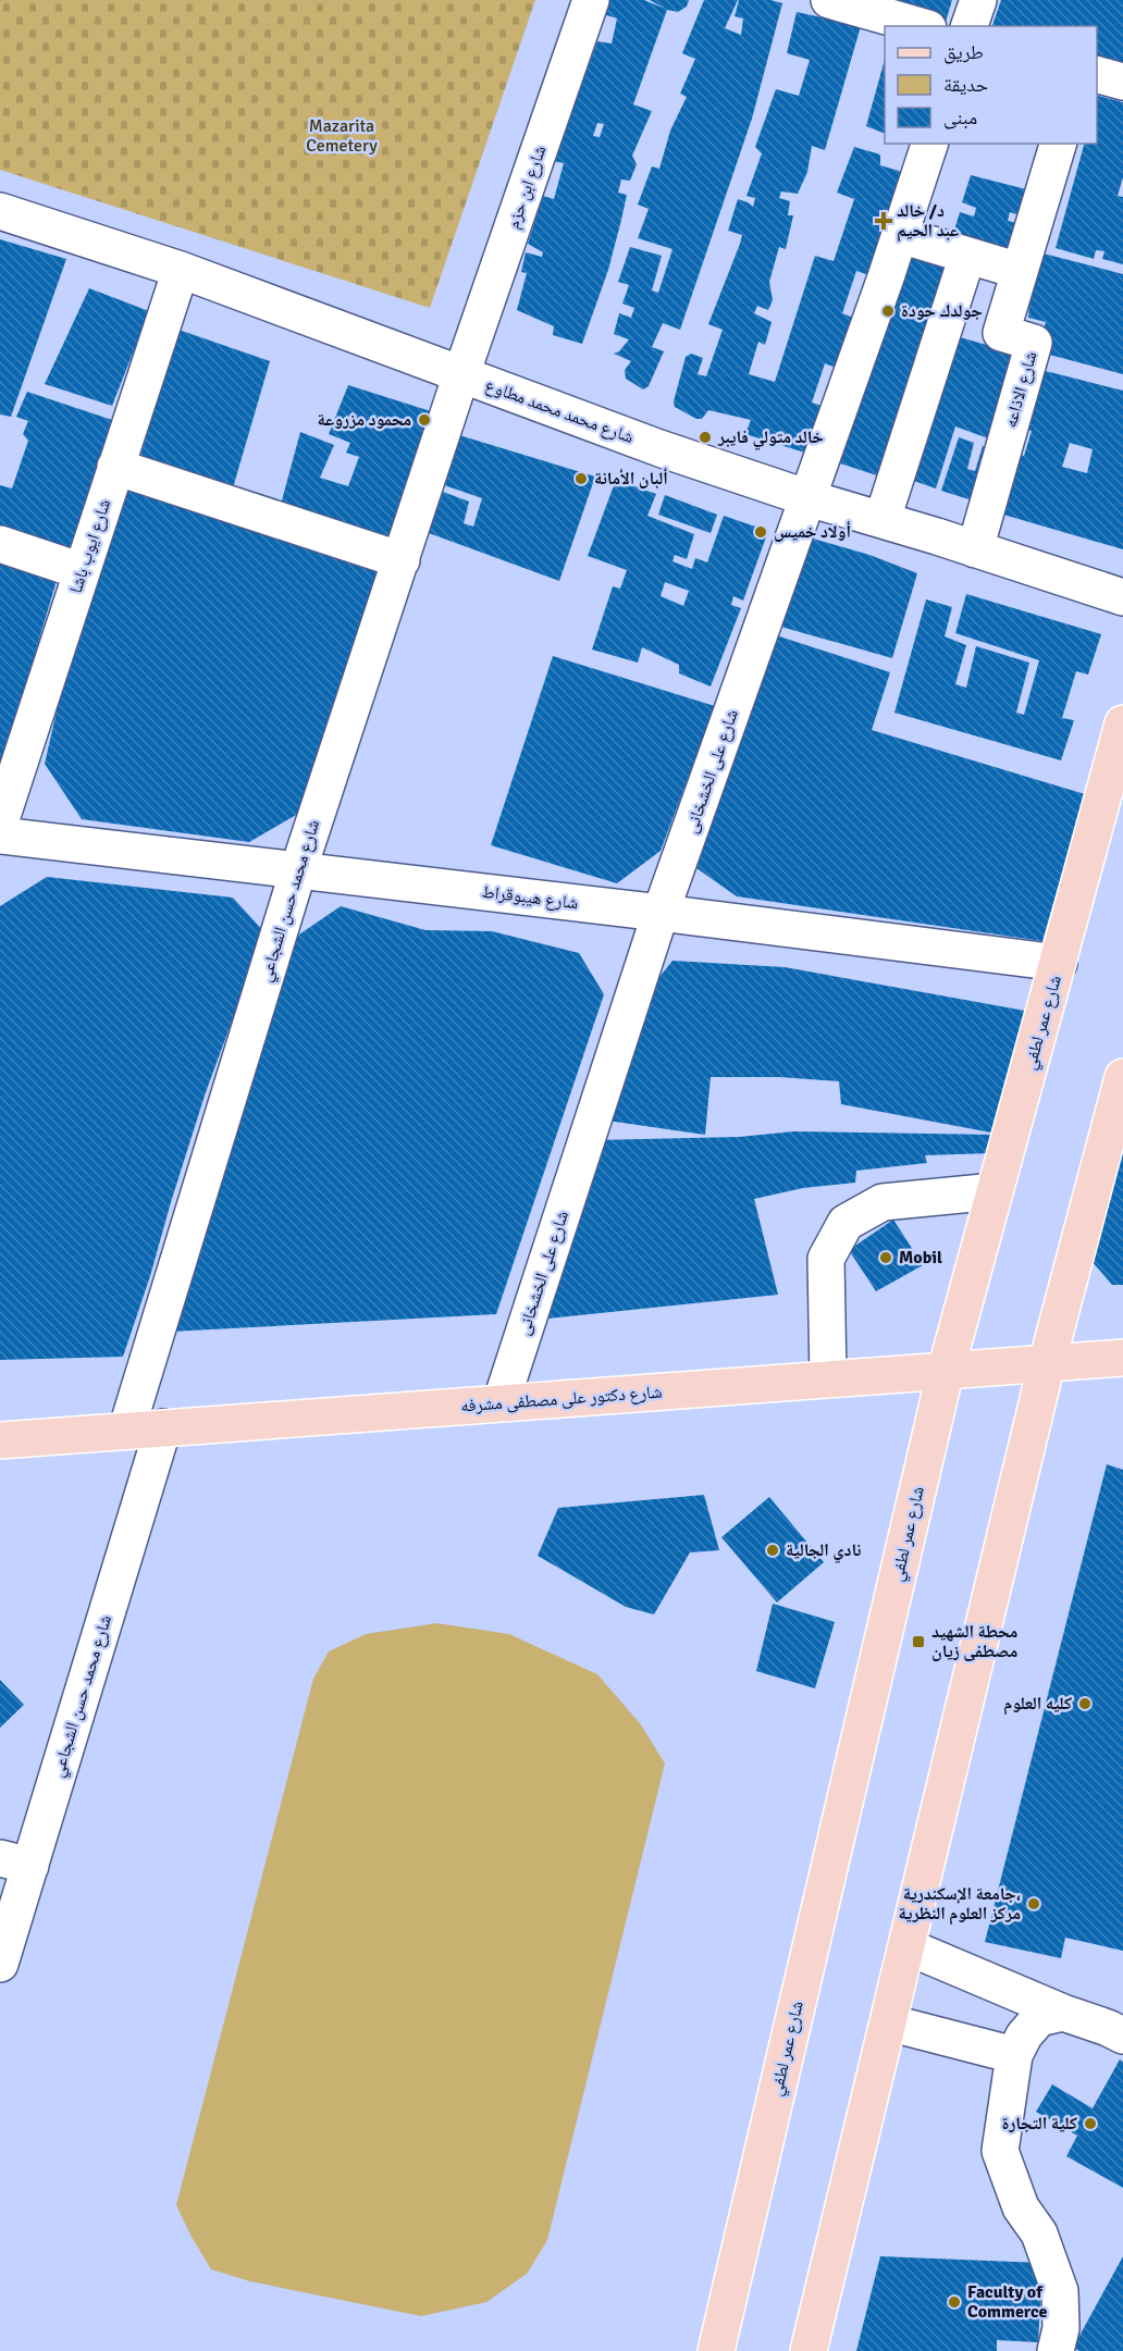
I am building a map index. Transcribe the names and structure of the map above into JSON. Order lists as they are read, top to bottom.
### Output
{
  "streets": {
    "main road": ["شارع عمر لطفي", "شارع دكتور على مصطفى مشرفه"],
    "street": [
      "شارع ابن حزم",
      "شارع الاذاعه",
      "شارع محمد محمد مطاوع",
      "شارع ايوب باشا",
      "شارع على الخشخانى",
      "شارع هيبوقراط",
      "شارع محمد حسن الشجاعي"
    ]
  },
  "crossings": [
    ["شارع ابن حزم", "شارع محمد محمد مطاوع"],
    ["شارع ابن حزم", "شارع محمد حسن الشجاعي"],
    ["شارع الاذاعه", "شارع محمد محمد مطاوع"],
    ["شارع محمد محمد مطاوع", "شارع ايوب باشا"],
    ["شارع محمد محمد مطاوع", "شارع على الخشخانى"],
    ["شارع محمد محمد مطاوع", "شارع محمد حسن الشجاعي"],
    ["شارع على الخشخانى", "شارع هيبوقراط"],
    ["شارع على الخشخانى", "شارع دكتور على مصطفى مشرفه"],
    ["شارع هيبوقراط", "شارع محمد حسن الشجاعي"],
    ["شارع هيبوقراط", "شارع عمر لطفي"],
    ["شارع محمد حسن الشجاعي", "شارع دكتور على مصطفى مشرفه"],
    ["شارع عمر لطفي", "شارع دكتور على مصطفى مشرفه"]
  ],
  "parks": ["Mazarita Cemetery"],
  "places": {
    "health": ["د/ خالد عبد الحيم"],
    "other": [
      "جولدك حودة",
      "محمود مزروعة",
      "خالد متولي فايبر",
      "ألبان الأمانة",
      "أولاد خميس",
      "Mobil",
      "نادي الجالية",
      "كليه العلوم",
      "جامعة الإسكندرية، مركز العلوم النظرية",
      "كلية التجارة",
      "Faculty of Commerce"
    ],
    "transit": ["محطة الشهيد مصطفى زيان"]
  },
  "legend": ["طريق", "حديقة", "مبنى"]
}
